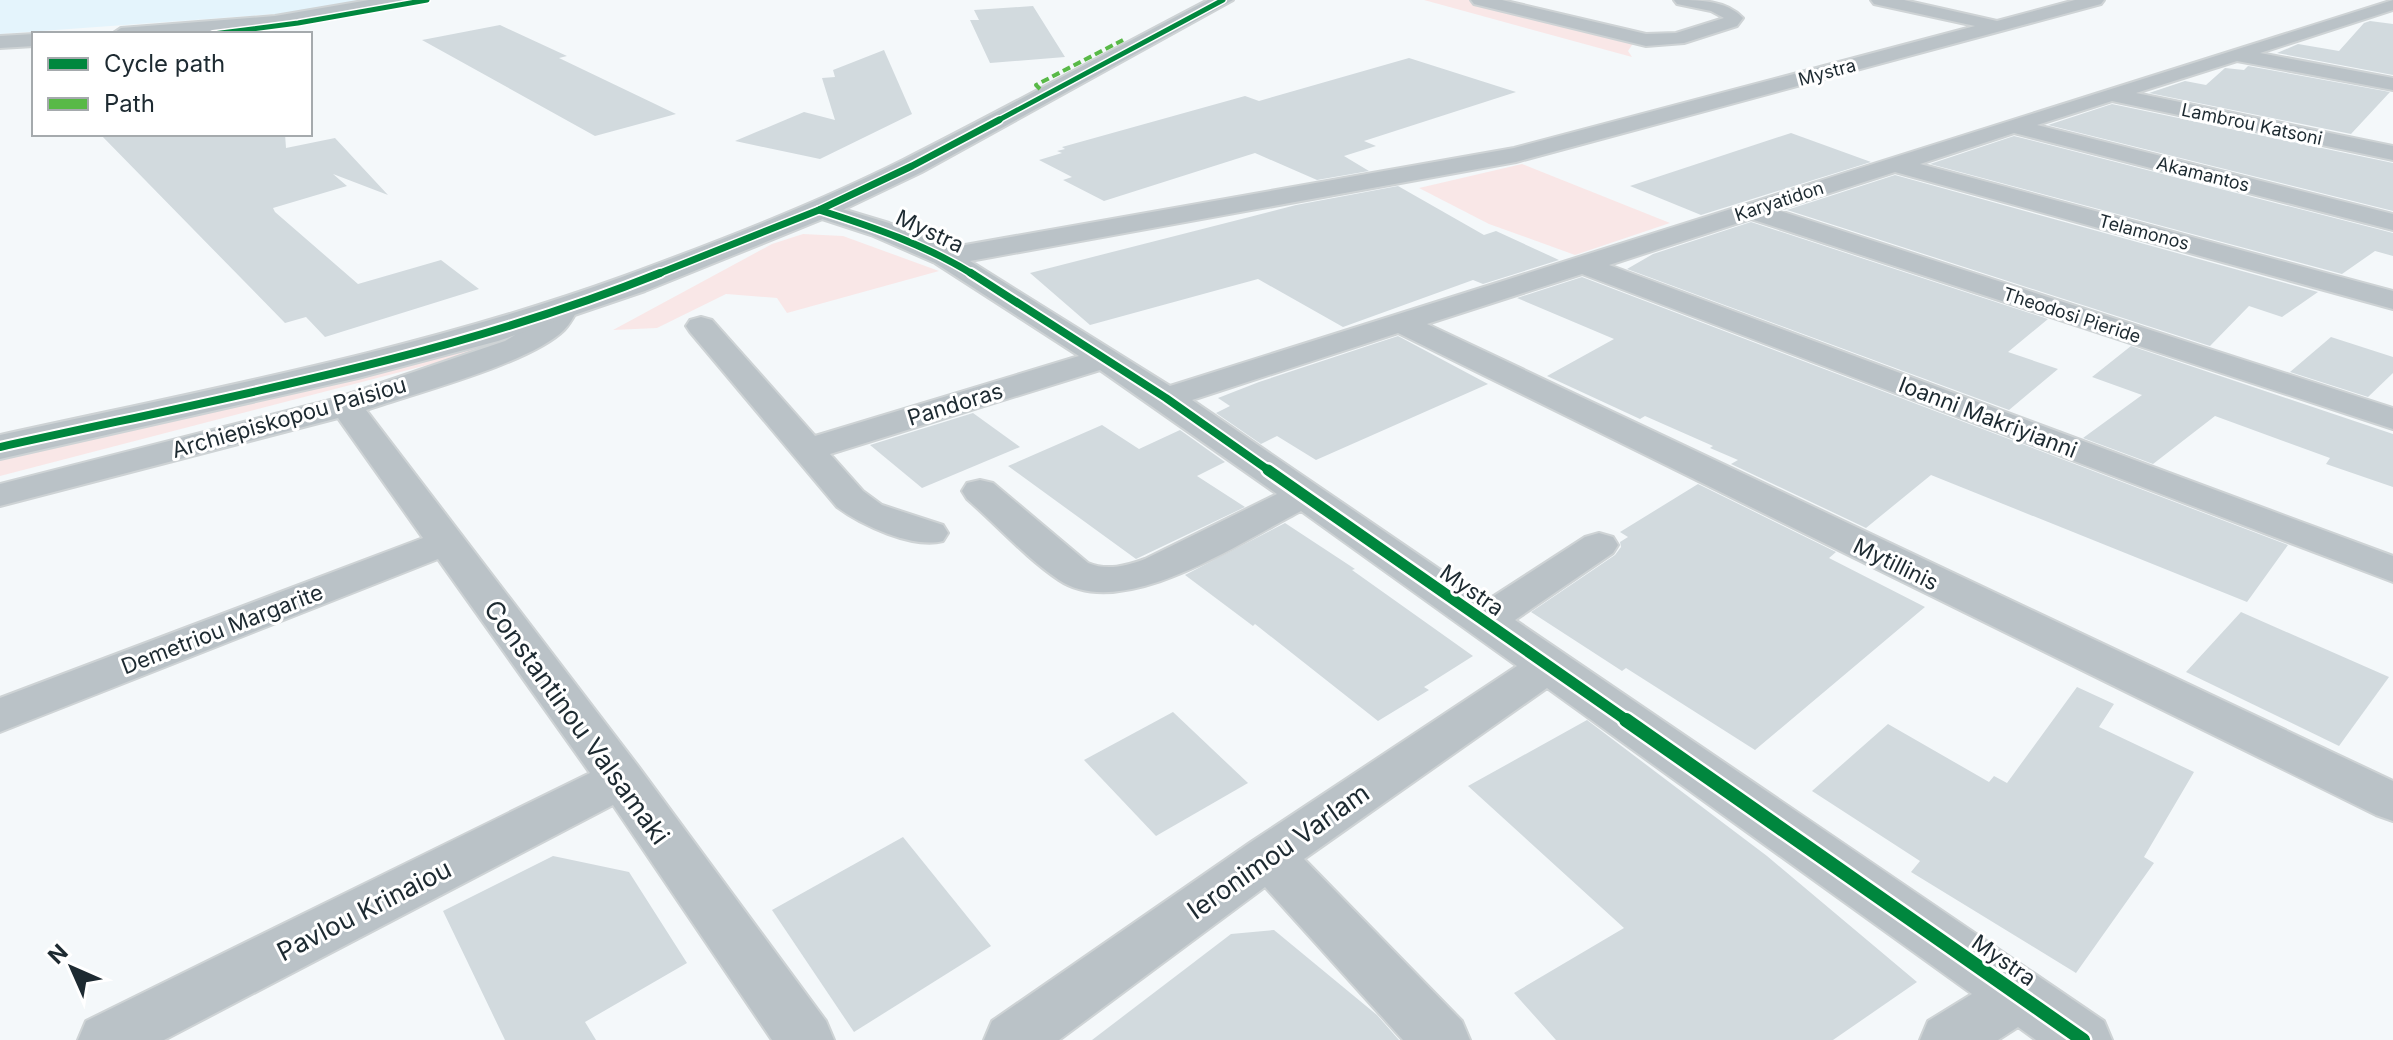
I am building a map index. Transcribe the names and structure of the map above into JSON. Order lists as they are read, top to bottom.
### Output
{
  "streets": {
    "street": [
      "Mystra",
      "Lambrou Katsoni",
      "Akamantos",
      "Karyatidon",
      "Telamonos",
      "Theodosi Pieride",
      "Pandoras",
      "Archiepiskopou Paisiou",
      "Ioanni Makriyianni",
      "Mytillinis",
      "Demetriou Margarite",
      "Constantinou Valsamaki",
      "Ieronimou Varlam",
      "Pavlou Krinaiou"
    ]
  },
  "crossings": [
    ["Mystra", "Karyatidon"],
    ["Mystra", "Pandoras"],
    ["Mystra", "Ieronimou Varlam"],
    ["Lambrou Katsoni", "Karyatidon"],
    ["Akamantos", "Karyatidon"],
    ["Karyatidon", "Telamonos"],
    ["Karyatidon", "Theodosi Pieride"],
    ["Karyatidon", "Ioanni Makriyianni"],
    ["Karyatidon", "Mytillinis"],
    ["Archiepiskopou Paisiou", "Constantinou Valsamaki"],
    ["Demetriou Margarite", "Constantinou Valsamaki"],
    ["Constantinou Valsamaki", "Pavlou Krinaiou"]
  ],
  "legend": ["Cycle path", "Path"],
  "north": "top left"
}
